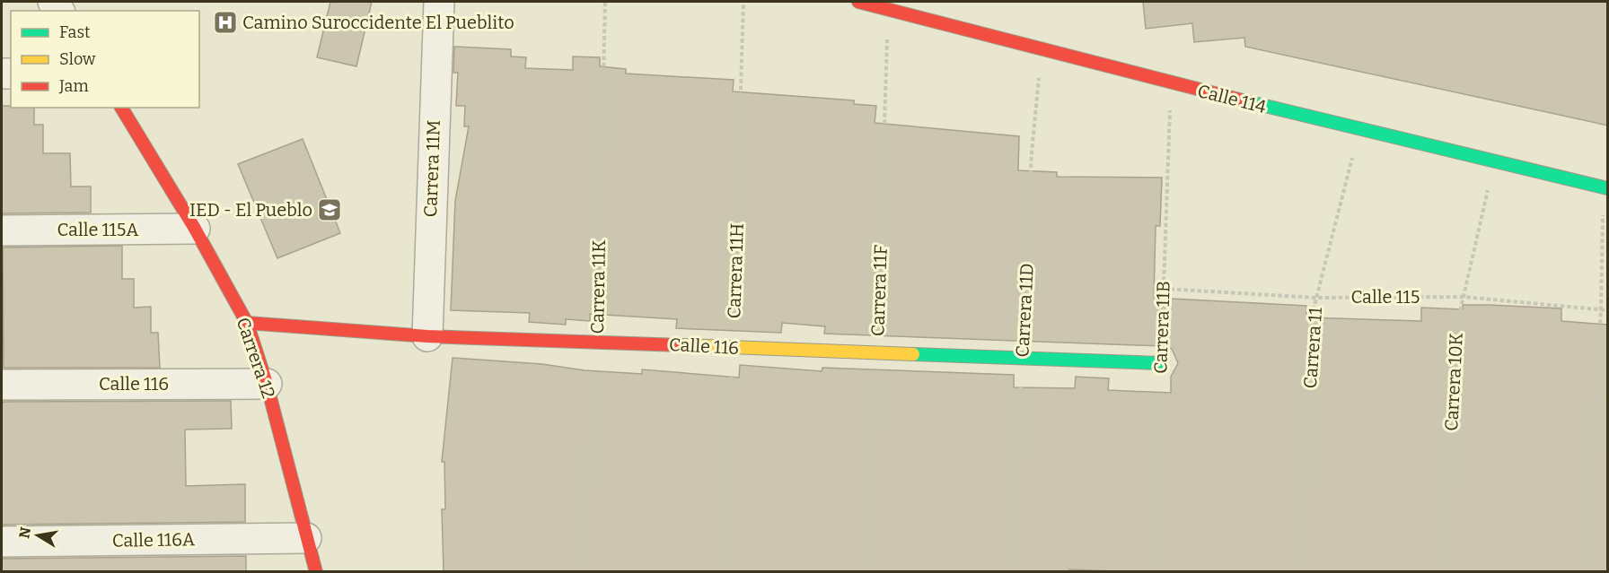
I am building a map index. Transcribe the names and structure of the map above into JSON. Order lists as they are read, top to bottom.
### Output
{
  "streets": {
    "street": [
      "Calle 114",
      "Carrera 11M",
      "Calle 115A",
      "Calle 116",
      "Carrera 12",
      "Calle 116A"
    ],
    "path": [
      "Carrera 11H",
      "Carrera 11K",
      "Carrera 11F",
      "Calle 115",
      "Carrera 11D",
      "Carrera 11B",
      "Carrera 11",
      "Carrera 10K"
    ]
  },
  "crossings": [
    ["Calle 114", "Carrera 11F"],
    ["Calle 114", "Carrera 11D"],
    ["Calle 114", "Carrera 11B"],
    ["Calle 114", "Carrera 11"],
    ["Calle 114", "Carrera 10K"],
    ["Carrera 11M", "Calle 116"],
    ["Calle 115A", "Carrera 12"],
    ["Carrera 11H", "Calle 116"],
    ["Carrera 11K", "Calle 116"],
    ["Carrera 11F", "Calle 116"],
    ["Calle 115", "Carrera 11B"],
    ["Calle 115", "Carrera 11"],
    ["Calle 115", "Carrera 10K"],
    ["Carrera 11D", "Calle 116"],
    ["Carrera 11B", "Calle 116"],
    ["Calle 116", "Carrera 12"],
    ["Carrera 12", "Calle 116A"]
  ],
  "places": {
    "hospital": ["Camino Suroccidente El Pueblito"],
    "school or university": ["IED - El Pueblo"]
  },
  "legend": ["Fast", "Slow", "Jam"],
  "north": "left"
}
